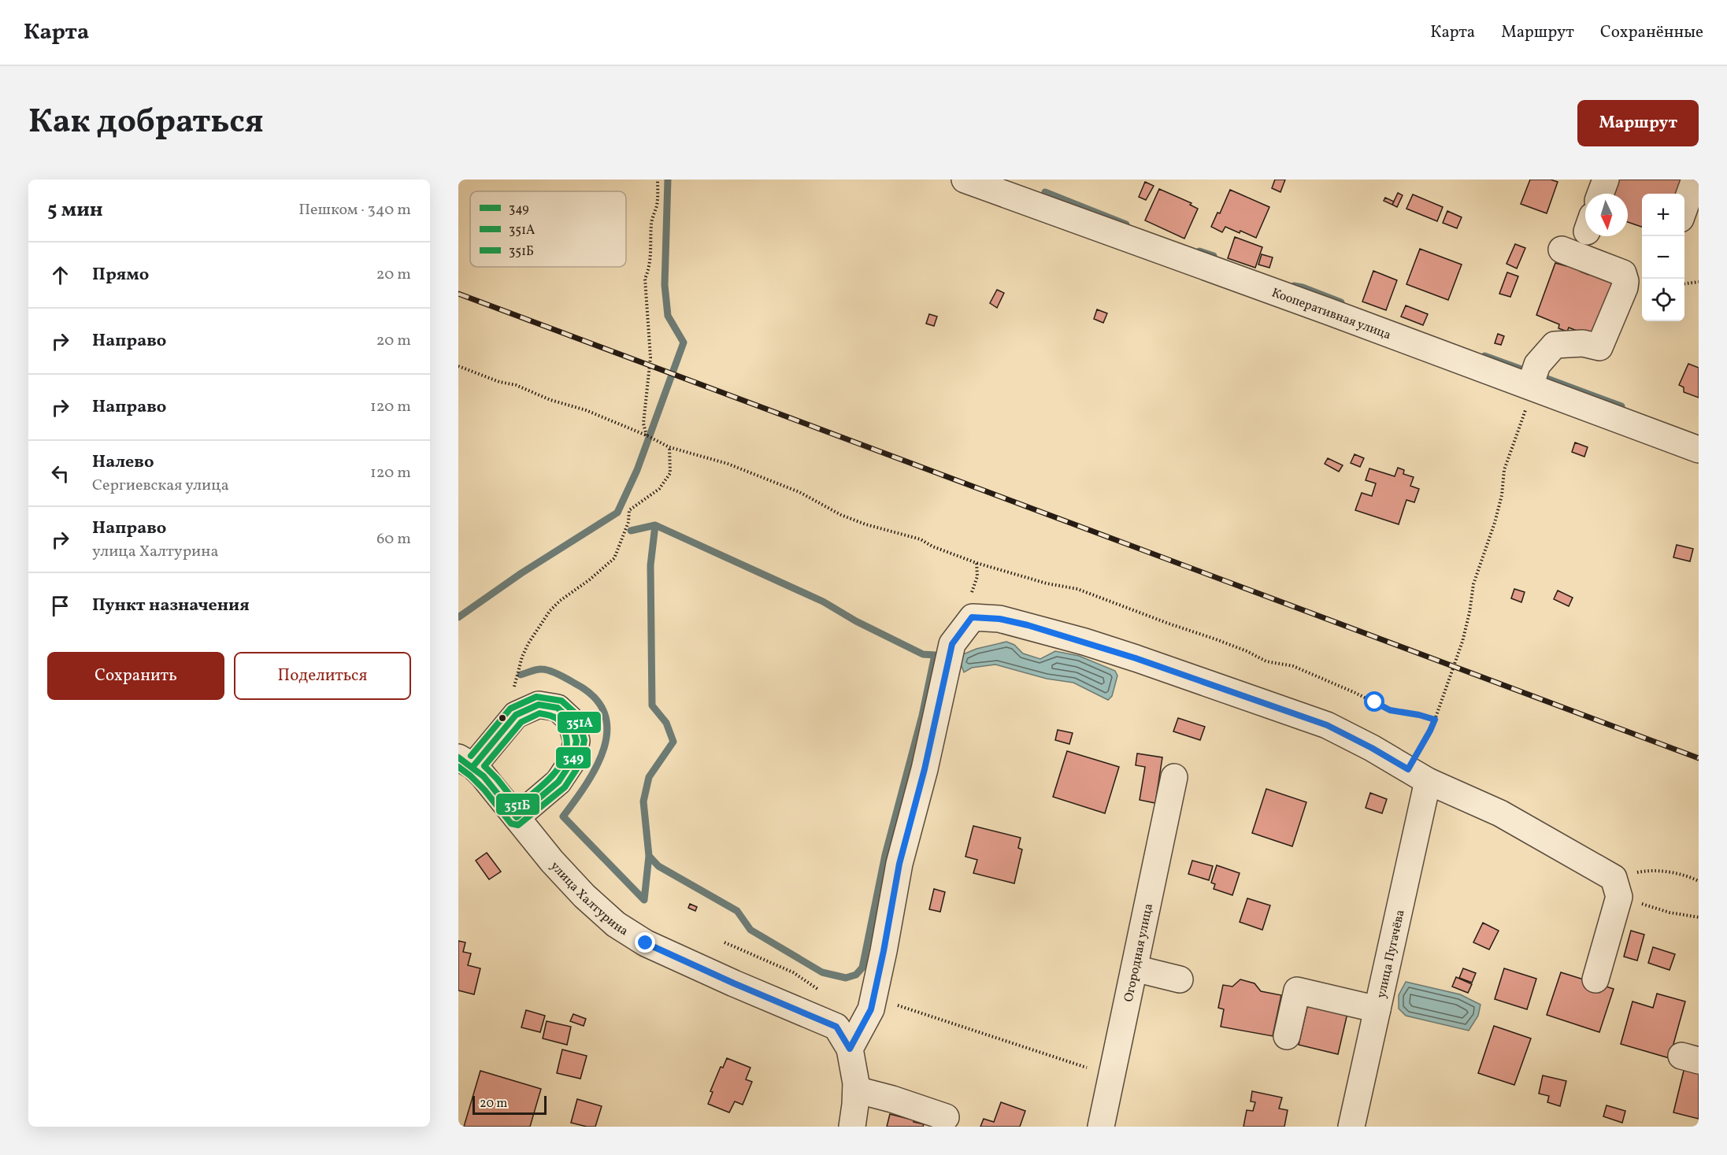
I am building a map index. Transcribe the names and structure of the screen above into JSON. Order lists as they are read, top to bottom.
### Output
{
  "streets": {
    "street": [
      "Кооперативная улица",
      "улица Халтурина",
      "Огородная улица",
      "улица Пугачёва"
    ]
  },
  "lines": ["transit line 351А", "transit line 349", "transit line 351Б"],
  "legend": ["349", "351А", "351Б"],
  "scale_bar": "20 m",
  "north": "bottom",
  "page": {
    "header": "Карта",
    "nav": ["Карта", "Маршрут", "Сохранённые"],
    "title": "Как добраться",
    "buttons": [
      "Маршрут",
      ["Сохранить", "Поделиться"]
    ],
    "heading": ["5 мин", "Пешком · 340 m"],
    "map_buttons": ["+", "−"],
    "list": [
      ["Прямо", "20 m"],
      ["Направо", "20 m"],
      ["Направо", "120 m"],
      ["Налево", "Сергиевская улица", "120 m"],
      ["Направо", "улица Халтурина", "60 m"],
      "Пункт назначения"
    ],
    "scale": "20 m"
  }
}
